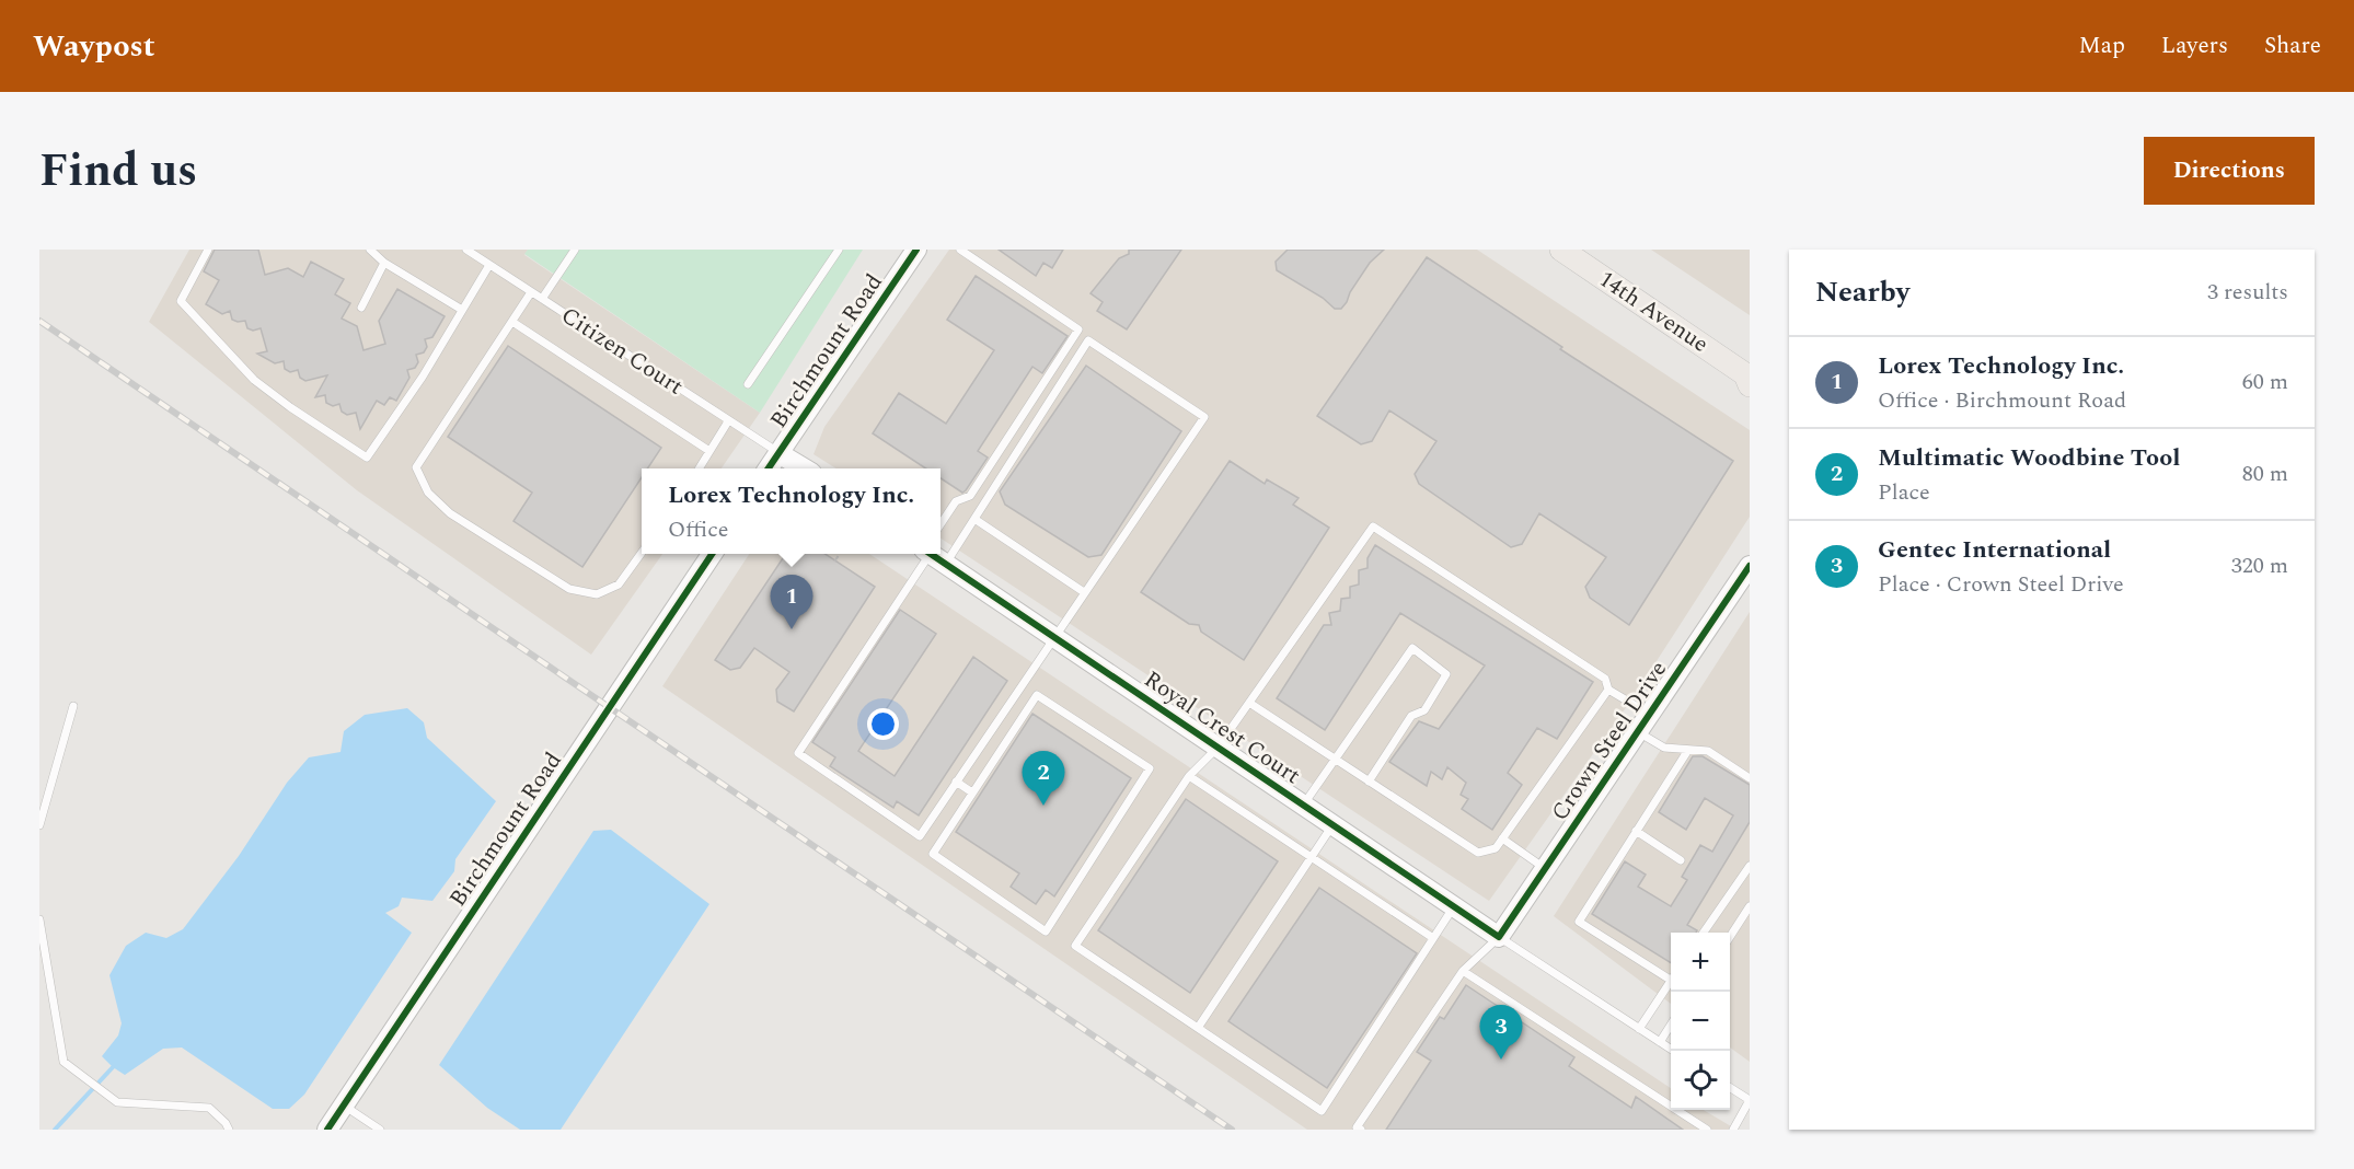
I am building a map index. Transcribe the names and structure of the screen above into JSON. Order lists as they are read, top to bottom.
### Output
{
  "streets": {
    "main road": ["14th Avenue"],
    "street": ["Birchmount Road", "Royal Crest Court", "Crown Steel Drive"],
    "lane": ["Citizen Court"]
  },
  "crossings": [
    ["Citizen Court", "Birchmount Road"],
    ["Royal Crest Court", "Crown Steel Drive"]
  ],
  "page": {
    "header": "Waypost",
    "nav": ["Map", "Layers", "Share"],
    "title": "Find us",
    "buttons": "Directions",
    "heading": ["Nearby", "3 results"],
    "list": [
      {
        "mark": "1",
        "name": "Lorex Technology Inc.",
        "note": "Office · Birchmount Road",
        "value": "60 m"
      },
      {
        "mark": "2",
        "name": "Multimatic Woodbine Tool",
        "note": "Place",
        "value": "80 m"
      },
      {
        "mark": "3",
        "name": "Gentec International",
        "note": "Place · Crown Steel Drive",
        "value": "320 m"
      }
    ],
    "popup": ["Lorex Technology Inc.", "Office"],
    "pins": ["1", "2", "3"],
    "map_buttons": ["+", "−"]
  }
}
